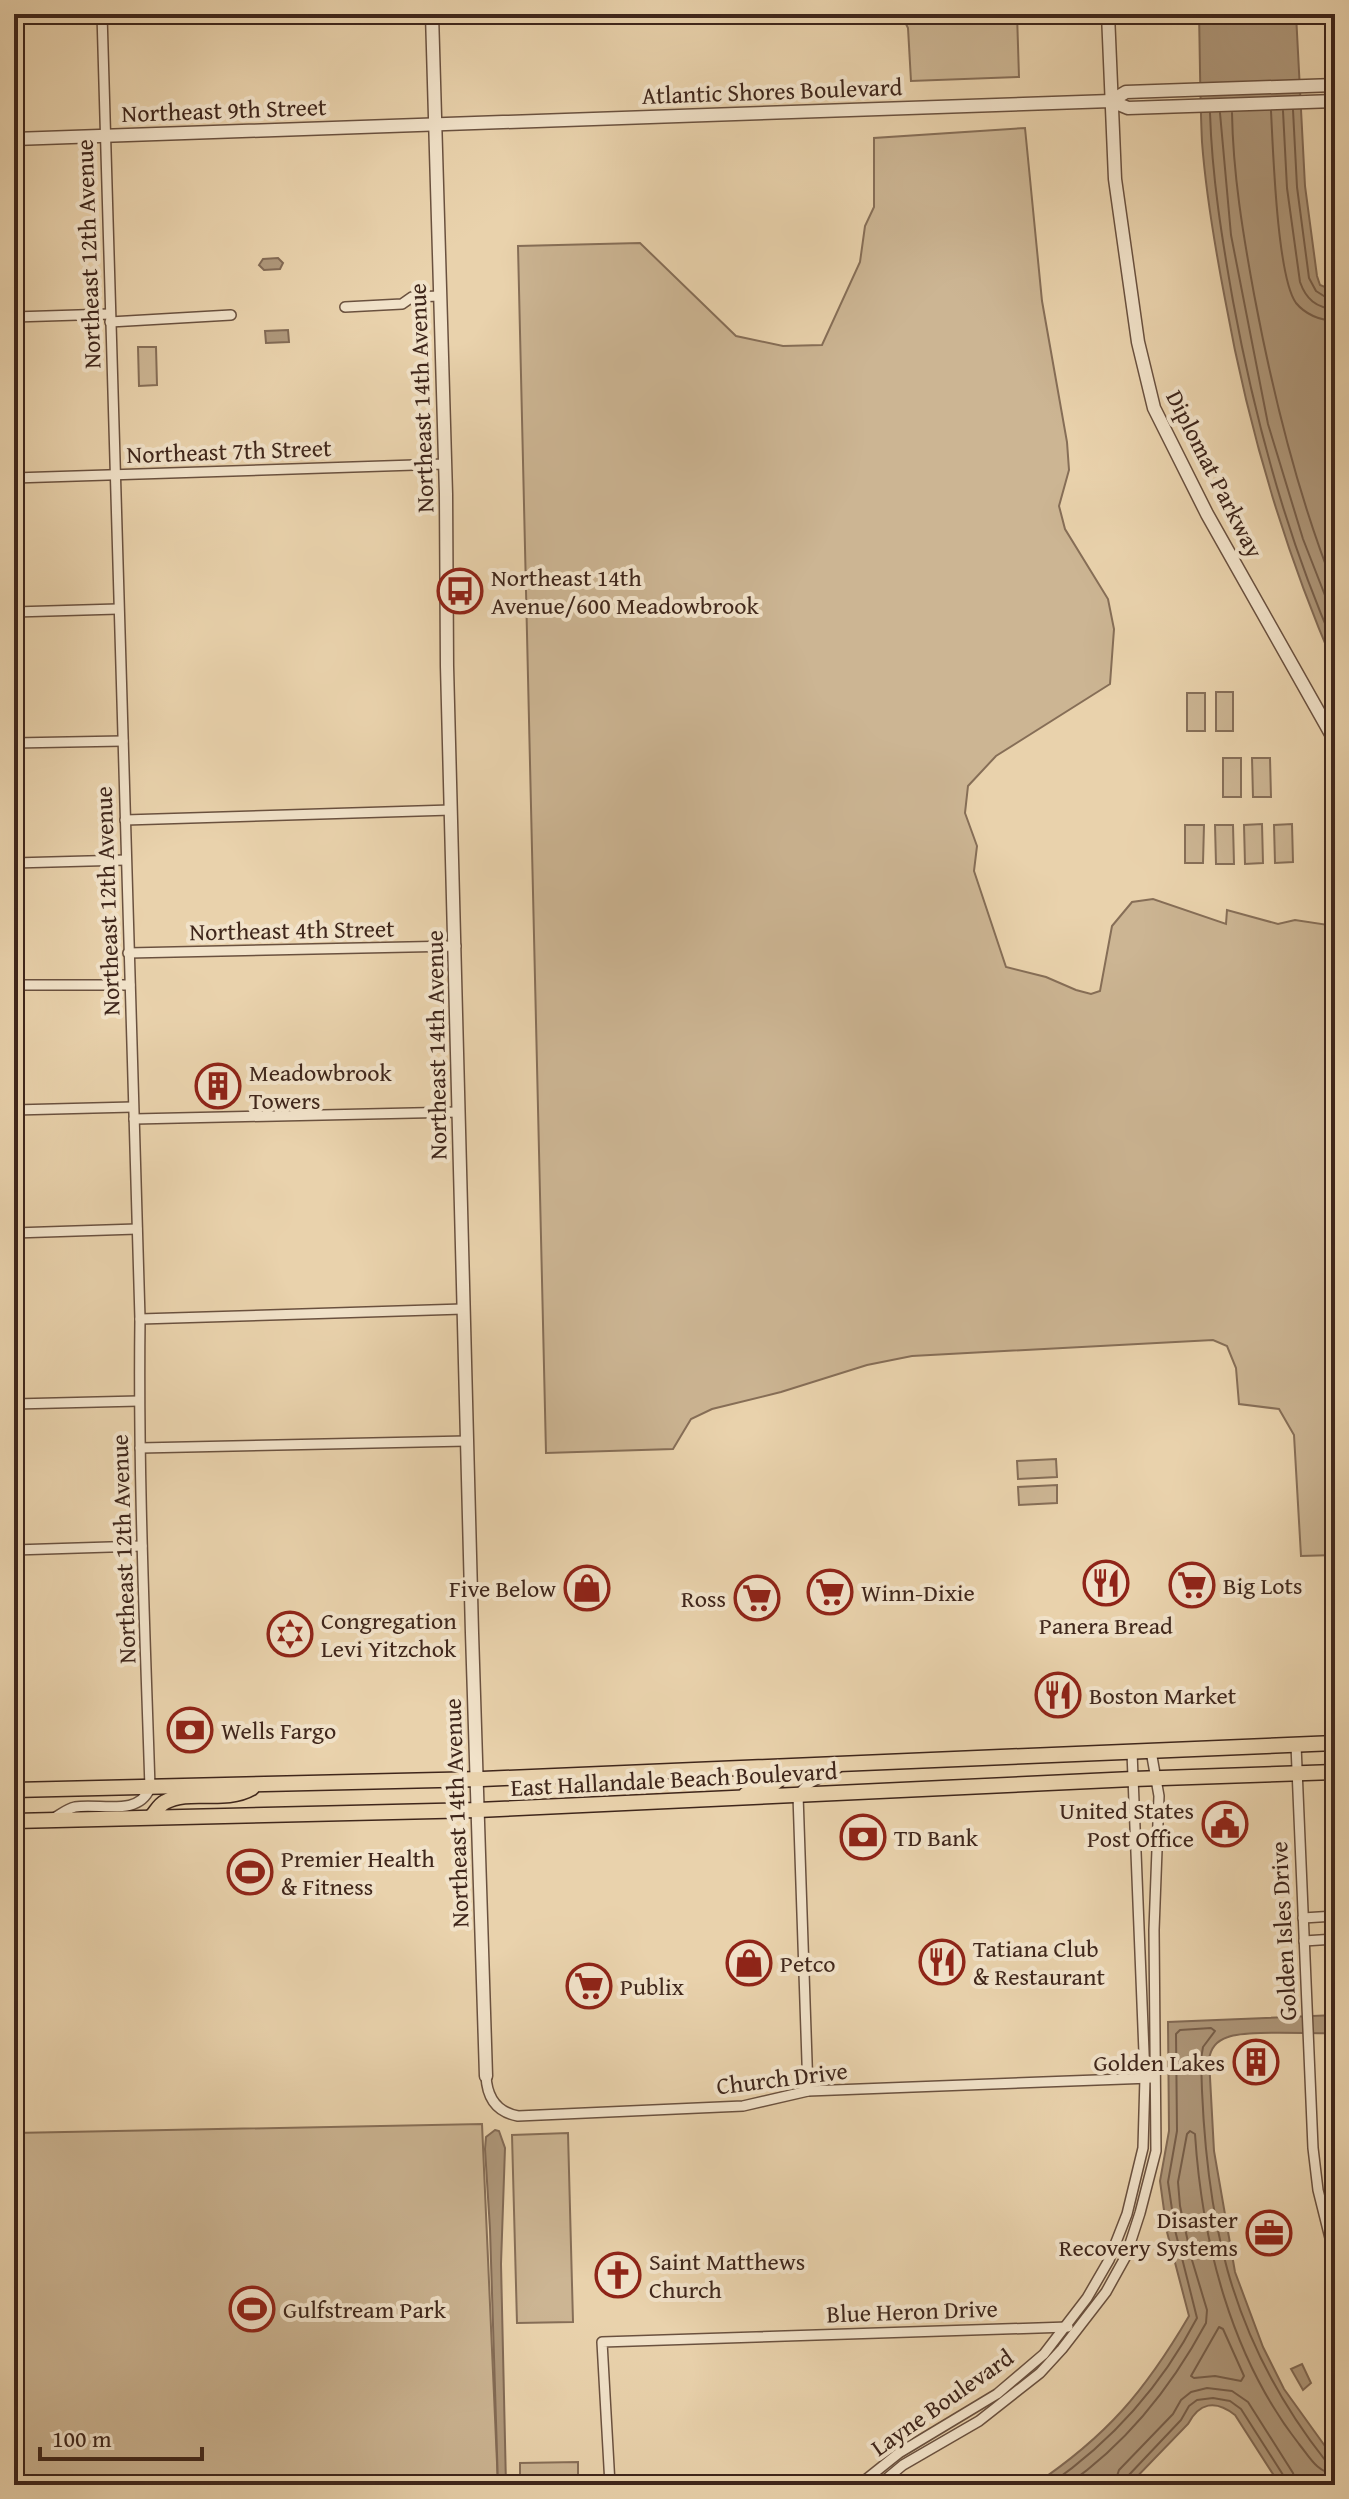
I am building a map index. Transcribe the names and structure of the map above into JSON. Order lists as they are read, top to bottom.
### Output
{
  "streets": {
    "main road": ["East Hallandale Beach Boulevard"],
    "street": [
      "Atlantic Shores Boulevard",
      "Northeast 9th Street",
      "Northeast 12th Avenue",
      "Northeast 14th Avenue",
      "Northeast 7th Street",
      "Diplomat Parkway",
      "Northeast 4th Street",
      "Golden Isles Drive",
      "Church Drive",
      "Blue Heron Drive",
      "Layne Boulevard"
    ]
  },
  "crossings": [
    ["Atlantic Shores Boulevard", "Northeast 9th Street"],
    ["Atlantic Shores Boulevard", "Northeast 14th Avenue"],
    ["Atlantic Shores Boulevard", "Diplomat Parkway"],
    ["Northeast 9th Street", "Northeast 12th Avenue"],
    ["Northeast 9th Street", "Northeast 14th Avenue"],
    ["Northeast 12th Avenue", "Northeast 7th Street"],
    ["Northeast 12th Avenue", "Northeast 4th Street"],
    ["Northeast 12th Avenue", "East Hallandale Beach Boulevard"],
    ["Northeast 14th Avenue", "Northeast 7th Street"],
    ["Northeast 14th Avenue", "Northeast 4th Street"],
    ["Northeast 14th Avenue", "East Hallandale Beach Boulevard"],
    ["Northeast 14th Avenue", "Church Drive"],
    ["East Hallandale Beach Boulevard", "Golden Isles Drive"],
    ["East Hallandale Beach Boulevard", "Layne Boulevard"],
    ["Church Drive", "Layne Boulevard"],
    ["Blue Heron Drive", "Layne Boulevard"]
  ],
  "places": {
    "bus stop": ["Northeast 14th Avenue/600 Meadowbrook"],
    "building": ["Meadowbrook Towers", "Golden Lakes"],
    "restaurant": ["Panera Bread", "Boston Market", "Tatiana Club & Restaurant"],
    "supermarket": [
      "Big Lots",
      "Winn-Dixie",
      "Ross",
      "Publix"
    ],
    "shop": ["Five Below", "Petco"],
    "synagogue": ["Congregation Levi Yitzchok"],
    "bank": ["Wells Fargo", "TD Bank"],
    "public building": ["United States Post Office"],
    "sports": ["Premier Health & Fitness", "Gulfstream Park"],
    "office": ["Disaster Recovery Systems"],
    "church": ["Saint Matthews Church"]
  },
  "scale_bar": "100 m"
}
